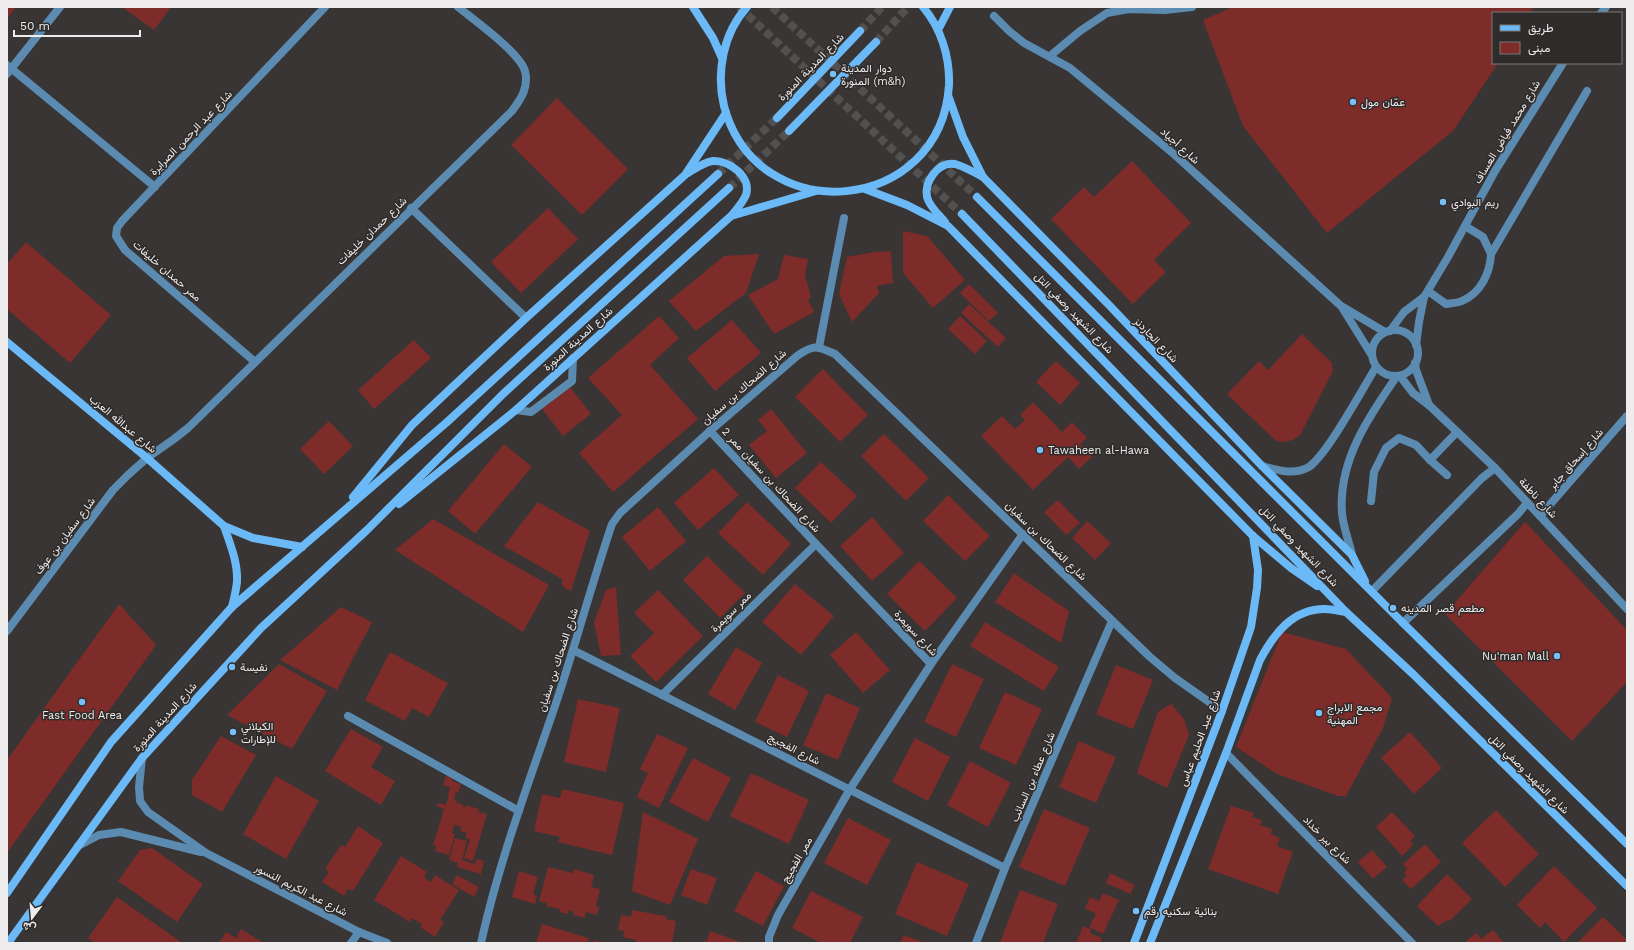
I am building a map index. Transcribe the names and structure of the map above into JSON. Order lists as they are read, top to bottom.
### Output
{
  "streets": {
    "street": [
      "شارع المدينة المنورة",
      "شارع محمد فياض العساف",
      "شارع عبد الرحمن الصرايرة",
      "شارع أجياد",
      "شارع حمدان خليفات",
      "ممر حمدان خليفات",
      "شارع الشهيد وصفي التل",
      "شارع الجاردنز",
      "شارع الضحاك بن سفيان",
      "شارع عبدالله العزب",
      "شارع إسحاق جابر",
      "شارع الضحاك بن سفيان ممر 2",
      "شارع ناطفة",
      "شارع سفيان بن عوف",
      "ممر سويمرة",
      "شارع سويمرة",
      "شارع عبد الحليم عباس",
      "شارع الفجيج",
      "شارع عطاء بن السائب",
      "شارع بير خداد",
      "ممر الفجيج",
      "شارع عبد الكريم النسور"
    ]
  },
  "crossings": [
    ["شارع المدينة المنورة", "شارع عبد الكريم النسور"],
    ["شارع محمد فياض العساف", "شارع أجياد"],
    ["شارع محمد فياض العساف", "شارع ناطفة"],
    ["شارع عبد الرحمن الصرايرة", "ممر حمدان خليفات"],
    ["شارع أجياد", "شارع ناطفة"],
    ["شارع حمدان خليفات", "ممر حمدان خليفات"],
    ["شارع حمدان خليفات", "شارع عبدالله العزب"],
    ["شارع حمدان خليفات", "شارع سفيان بن عوف"],
    ["شارع الشهيد وصفي التل", "شارع الجاردنز"],
    ["شارع الضحاك بن سفيان", "شارع الضحاك بن سفيان ممر 2"],
    ["شارع الضحاك بن سفيان", "شارع عبد الحليم عباس"],
    ["شارع الضحاك بن سفيان", "شارع الفجيج"],
    ["شارع الضحاك بن سفيان", "شارع عطاء بن السائب"],
    ["شارع عبدالله العزب", "شارع سفيان بن عوف"],
    ["شارع إسحاق جابر", "شارع ناطفة"],
    ["شارع الضحاك بن سفيان ممر 2", "ممر سويمرة"],
    ["شارع الضحاك بن سفيان ممر 2", "شارع سويمرة"],
    ["ممر سويمرة", "شارع سويمرة"],
    ["ممر سويمرة", "شارع الفجيج"],
    ["شارع سويمرة", "شارع الفجيج"],
    ["شارع سويمرة", "ممر الفجيج"],
    ["شارع الفجيج", "شارع عطاء بن السائب"],
    ["شارع الفجيج", "ممر الفجيج"]
  ],
  "places": [
    "دوار المدينة المنورة (m&h)",
    "عمّان مول",
    "ريم البوادي",
    "Tawaheen al-Hawa",
    "مطعم قصر المدينه",
    "Nu'man Mall",
    "نفيسة",
    "Fast Food Area",
    "مجمع الابراج المهنية",
    "الكيلاني للإطارات",
    "بنائية سكنيه رقم"
  ],
  "legend": ["طريق", "مبنى"],
  "scale_bar": "50 m",
  "north": "bottom"
}
